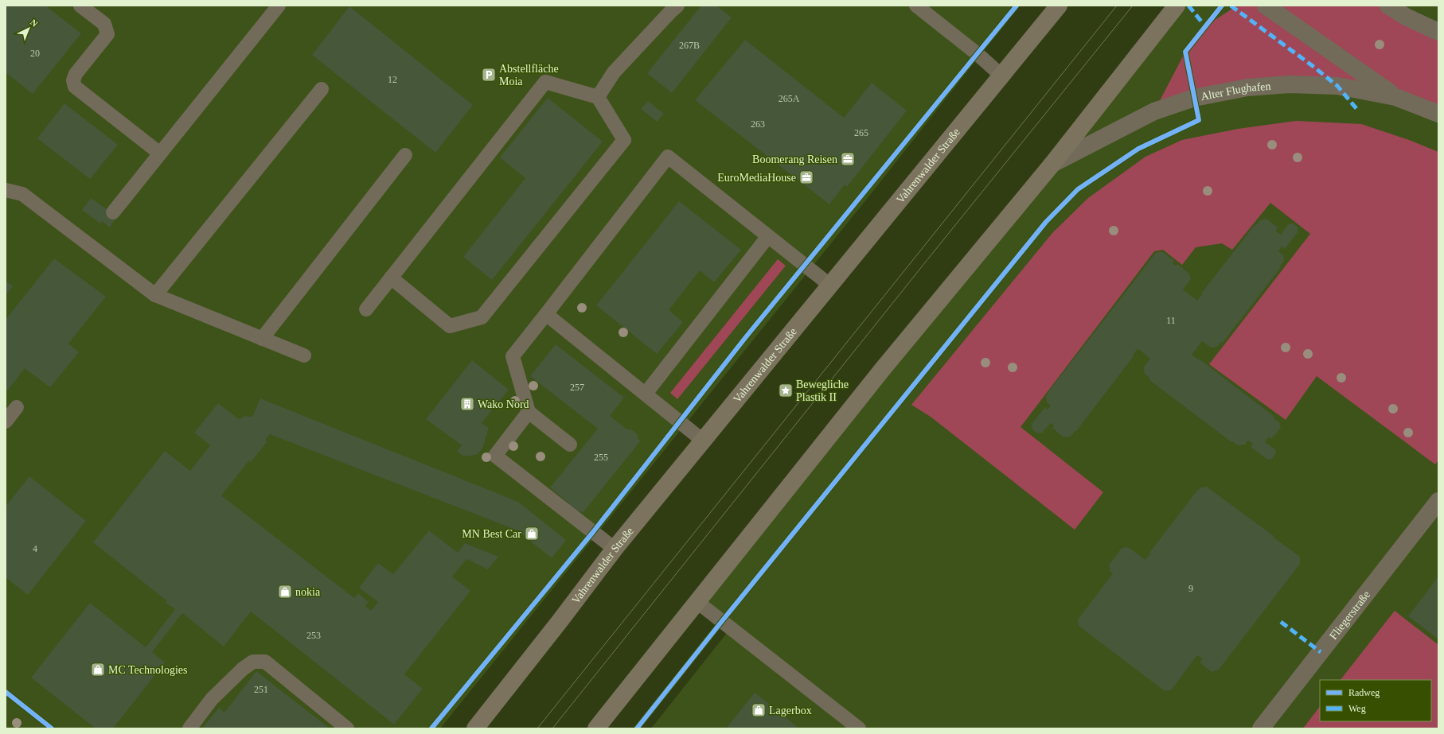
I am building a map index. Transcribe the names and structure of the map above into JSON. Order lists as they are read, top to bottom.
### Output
{
  "streets": {
    "main road": ["Vahrenwalder Straße"],
    "street": ["Alter Flughafen", "Fliegerstraße"]
  },
  "places": {
    "parking": ["Abstellfläche Moia"],
    "office": ["Boomerang Reisen", "EuroMediaHouse"],
    "place": ["Bewegliche Plastik II"],
    "building": ["Wako Nord"],
    "shop": [
      "MN Best Car",
      "nokia",
      "MC Technologies",
      "Lagerbox"
    ]
  },
  "house_numbers": [
    "267B",
    "20",
    "12",
    "265A",
    "263",
    "265",
    "11",
    "257",
    "255",
    "4",
    "9",
    "253",
    "251"
  ],
  "legend": ["Radweg", "Weg"],
  "north": "top right"
}
